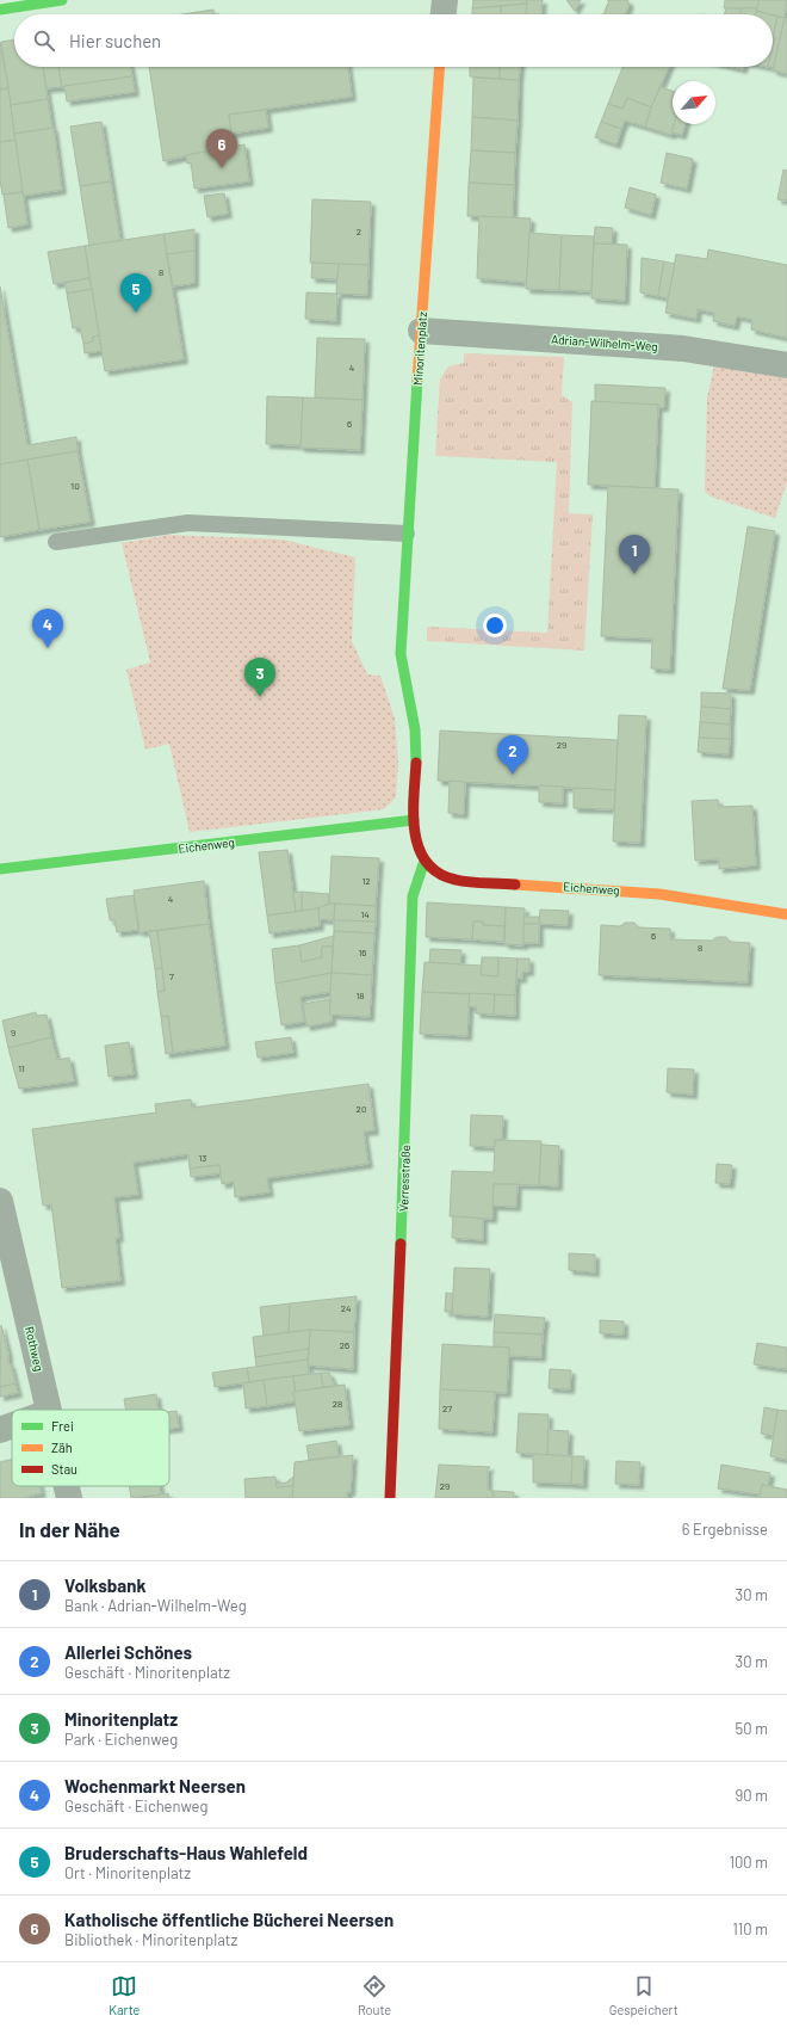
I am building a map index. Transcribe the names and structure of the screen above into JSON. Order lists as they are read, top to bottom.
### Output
{
  "streets": {
    "street": [
      "Adrian-Wilhelm-Weg",
      "Minoritenplatz",
      "Eichenweg",
      "Verresstraße",
      "Rothweg"
    ]
  },
  "crossings": [
    ["Adrian-Wilhelm-Weg", "Minoritenplatz"],
    ["Minoritenplatz", "Eichenweg"],
    ["Eichenweg", "Verresstraße"]
  ],
  "house_numbers": [
    "2",
    "8",
    "4",
    "6",
    "10",
    "29",
    "12",
    "4",
    "14",
    "6",
    "8",
    "16",
    "7",
    "18",
    "9",
    "11",
    "20",
    "13",
    "24",
    "26",
    "28",
    "27",
    "29"
  ],
  "legend": ["Frei", "Zäh", "Stau"],
  "north": "top right",
  "page": {
    "search": "Hier suchen",
    "pins": [
      "6",
      "5",
      "1",
      "4",
      "3",
      "2"
    ],
    "heading": ["In der Nähe", "6 Ergebnisse"],
    "list": [
      {
        "mark": "1",
        "name": "Volksbank",
        "note": "Bank · Adrian-Wilhelm-Weg",
        "value": "30 m"
      },
      {
        "mark": "2",
        "name": "Allerlei Schönes",
        "note": "Geschäft · Minoritenplatz",
        "value": "30 m"
      },
      {
        "mark": "3",
        "name": "Minoritenplatz",
        "note": "Park · Eichenweg",
        "value": "50 m"
      },
      {
        "mark": "4",
        "name": "Wochenmarkt Neersen",
        "note": "Geschäft · Eichenweg",
        "value": "90 m"
      },
      {
        "mark": "5",
        "name": "Bruderschafts-Haus Wahlefeld",
        "note": "Ort · Minoritenplatz",
        "value": "100 m"
      },
      {
        "mark": "6",
        "name": "Katholische öffentliche Bücherei Neersen",
        "note": "Bibliothek · Minoritenplatz",
        "value": "110 m"
      }
    ],
    "nav": ["Karte", "Route", "Gespeichert"]
  }
}
